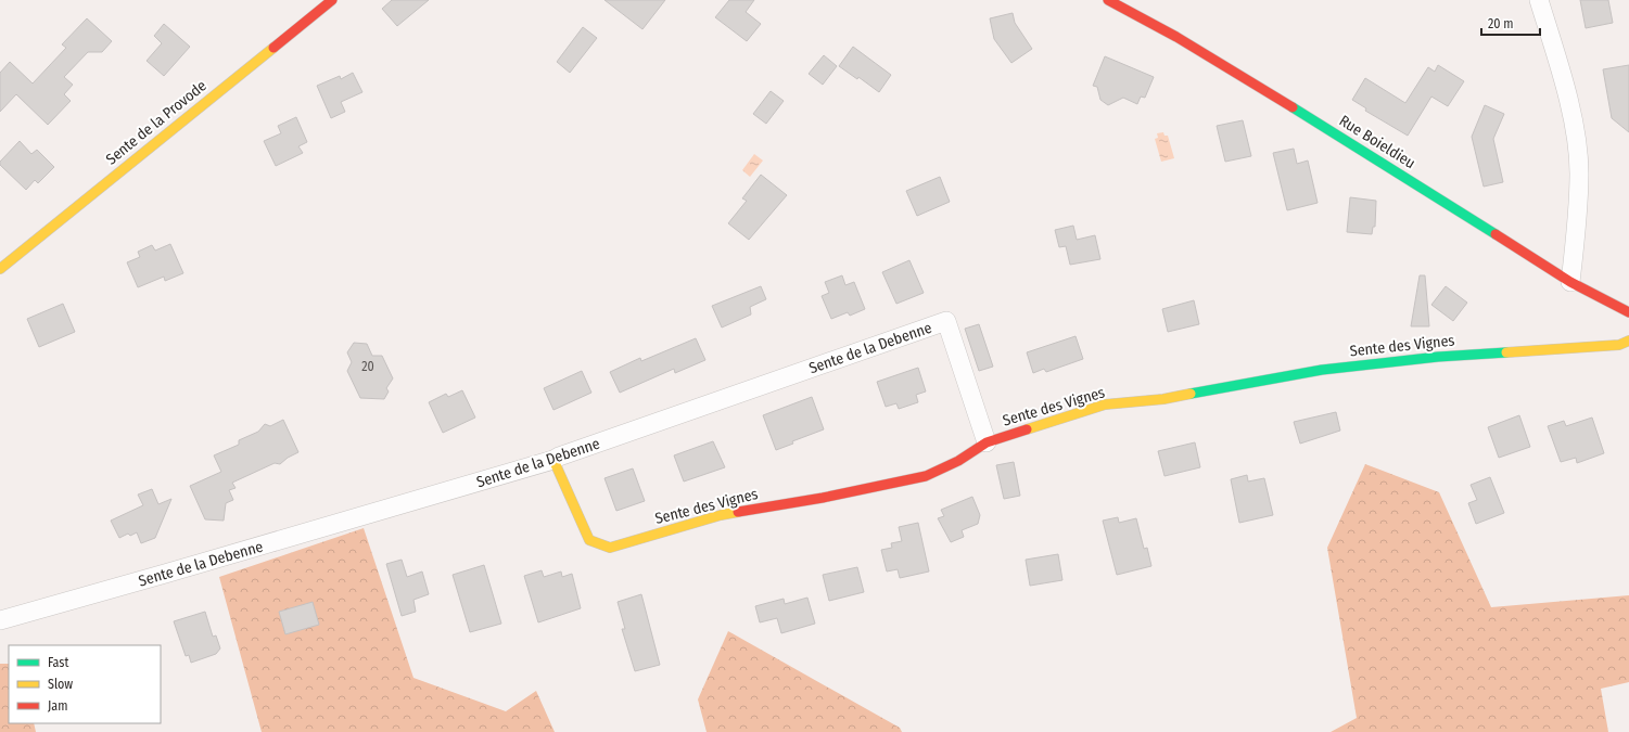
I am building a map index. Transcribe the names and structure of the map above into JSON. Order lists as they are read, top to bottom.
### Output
{
  "streets": {
    "street": [
      "Sente de la Provode",
      "Rue Boieldieu",
      "Sente des Vignes",
      "Sente de la Debenne"
    ]
  },
  "crossings": [
    ["Sente des Vignes", "Sente de la Debenne"]
  ],
  "house_numbers": ["20"],
  "legend": ["Fast", "Slow", "Jam"],
  "scale_bar": "20 m"
}
